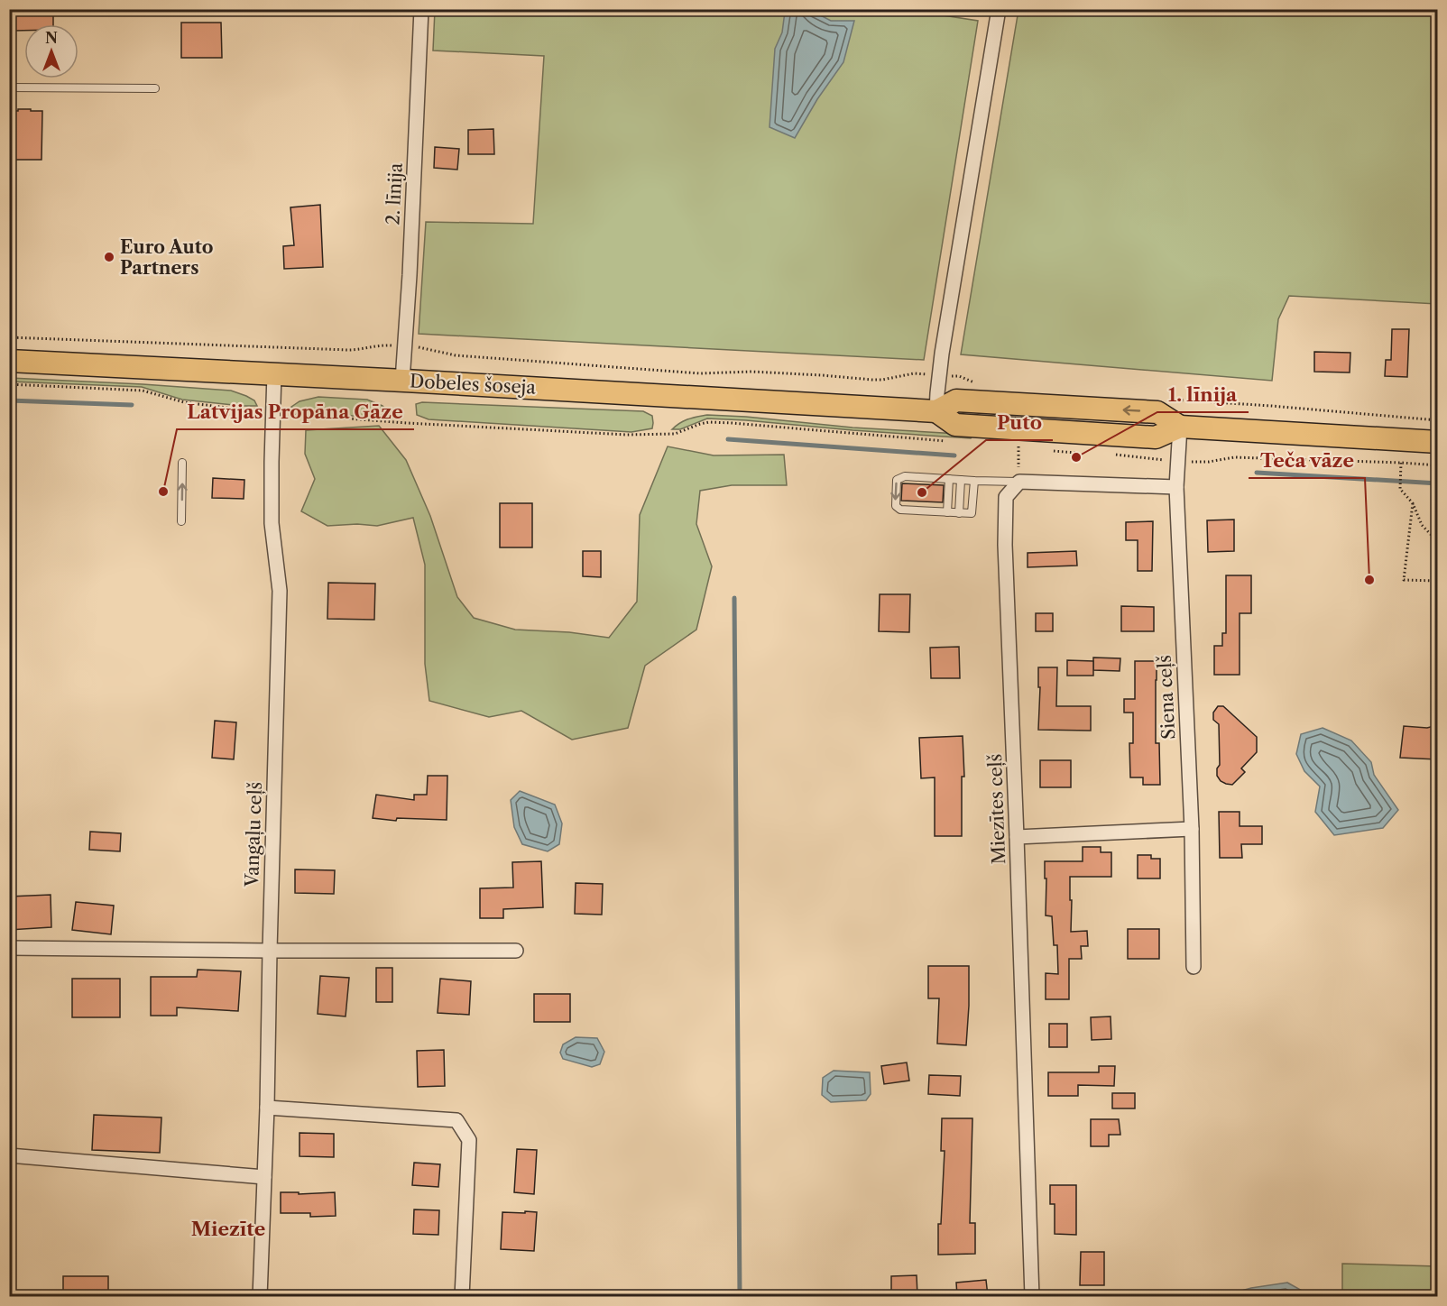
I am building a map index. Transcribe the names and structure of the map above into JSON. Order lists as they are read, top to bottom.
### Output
{
  "streets": {
    "main road": ["Dobeles šoseja"],
    "street": [
      "2. līnija",
      "Siena ceļš",
      "Miezītes ceļš",
      "Vangaļu ceļš"
    ]
  },
  "crossings": [
    ["2. līnija", "Dobeles šoseja"],
    ["Dobeles šoseja", "Siena ceļš"],
    ["Dobeles šoseja", "Vangaļu ceļš"]
  ],
  "districts": ["Miezīte"],
  "places": [
    "Euro Auto Partners",
    "1. līnija",
    "Latvijas Propāna Gāze",
    "Puto",
    "Teča vāze"
  ],
  "north": "top"
}
